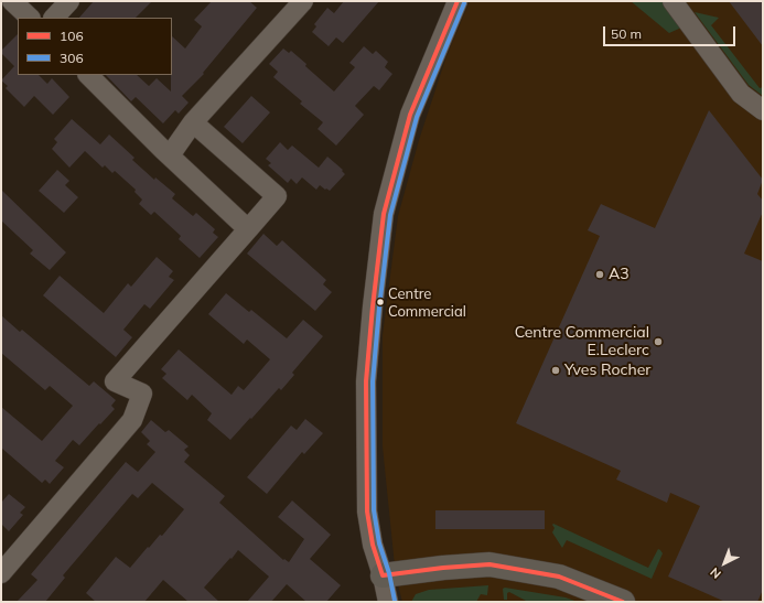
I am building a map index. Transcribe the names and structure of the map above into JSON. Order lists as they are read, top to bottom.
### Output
{
  "places": [
    "A3",
    "Centre Commercial",
    "Centre Commercial E.Leclerc",
    "Yves Rocher"
  ],
  "lines": ["transit line 106", "transit line 306"],
  "legend": ["106", "306"],
  "scale_bar": "50 m",
  "north": "bottom left"
}
